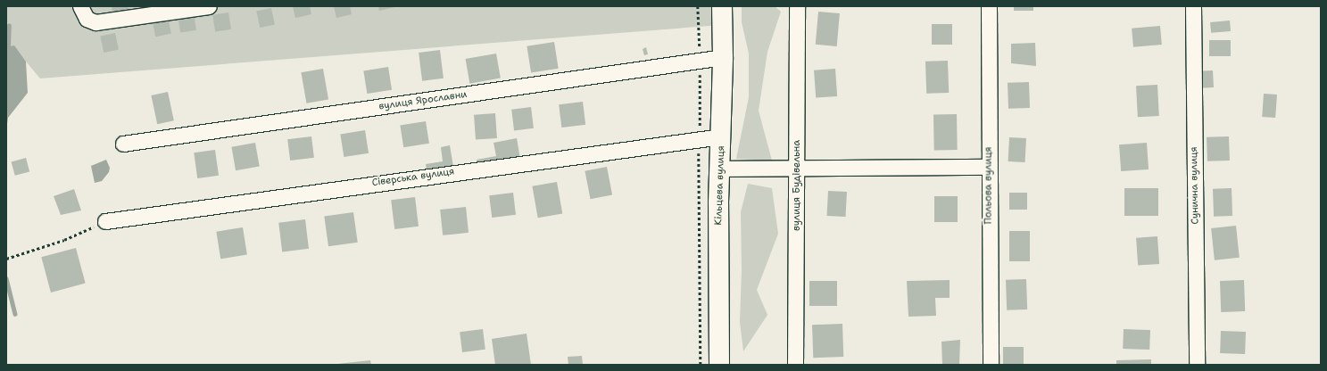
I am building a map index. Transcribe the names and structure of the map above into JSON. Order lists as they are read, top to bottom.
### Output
{
  "streets": {
    "main road": ["Кільцева вулиця"],
    "street": [
      "вулиця Ярославни",
      "Сіверська вулиця",
      "вулиця Будівельна",
      "Польова вулиця",
      "Сунична вулиця"
    ]
  },
  "crossings": [
    ["вулиця Ярославни", "Кільцева вулиця"],
    ["Сіверська вулиця", "Кільцева вулиця"]
  ]
}
